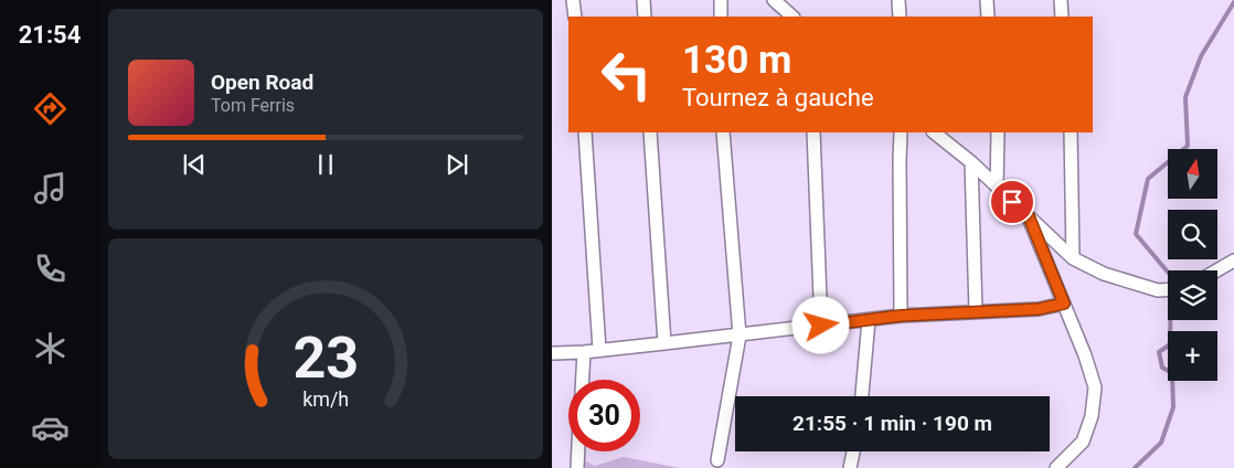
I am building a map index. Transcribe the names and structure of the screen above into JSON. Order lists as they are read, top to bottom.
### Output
{
  "north": "top",
  "page": {
    "tabs": "21:54",
    "turn": ["130 m", "Tournez à gauche"],
    "song": ["Open Road", "Tom Ferris"],
    "map_buttons": "+",
    "limit": "30",
    "trip": "21:55 · 1 min · 190 m",
    "gauge": ["23", "km/h"]
  }
}
